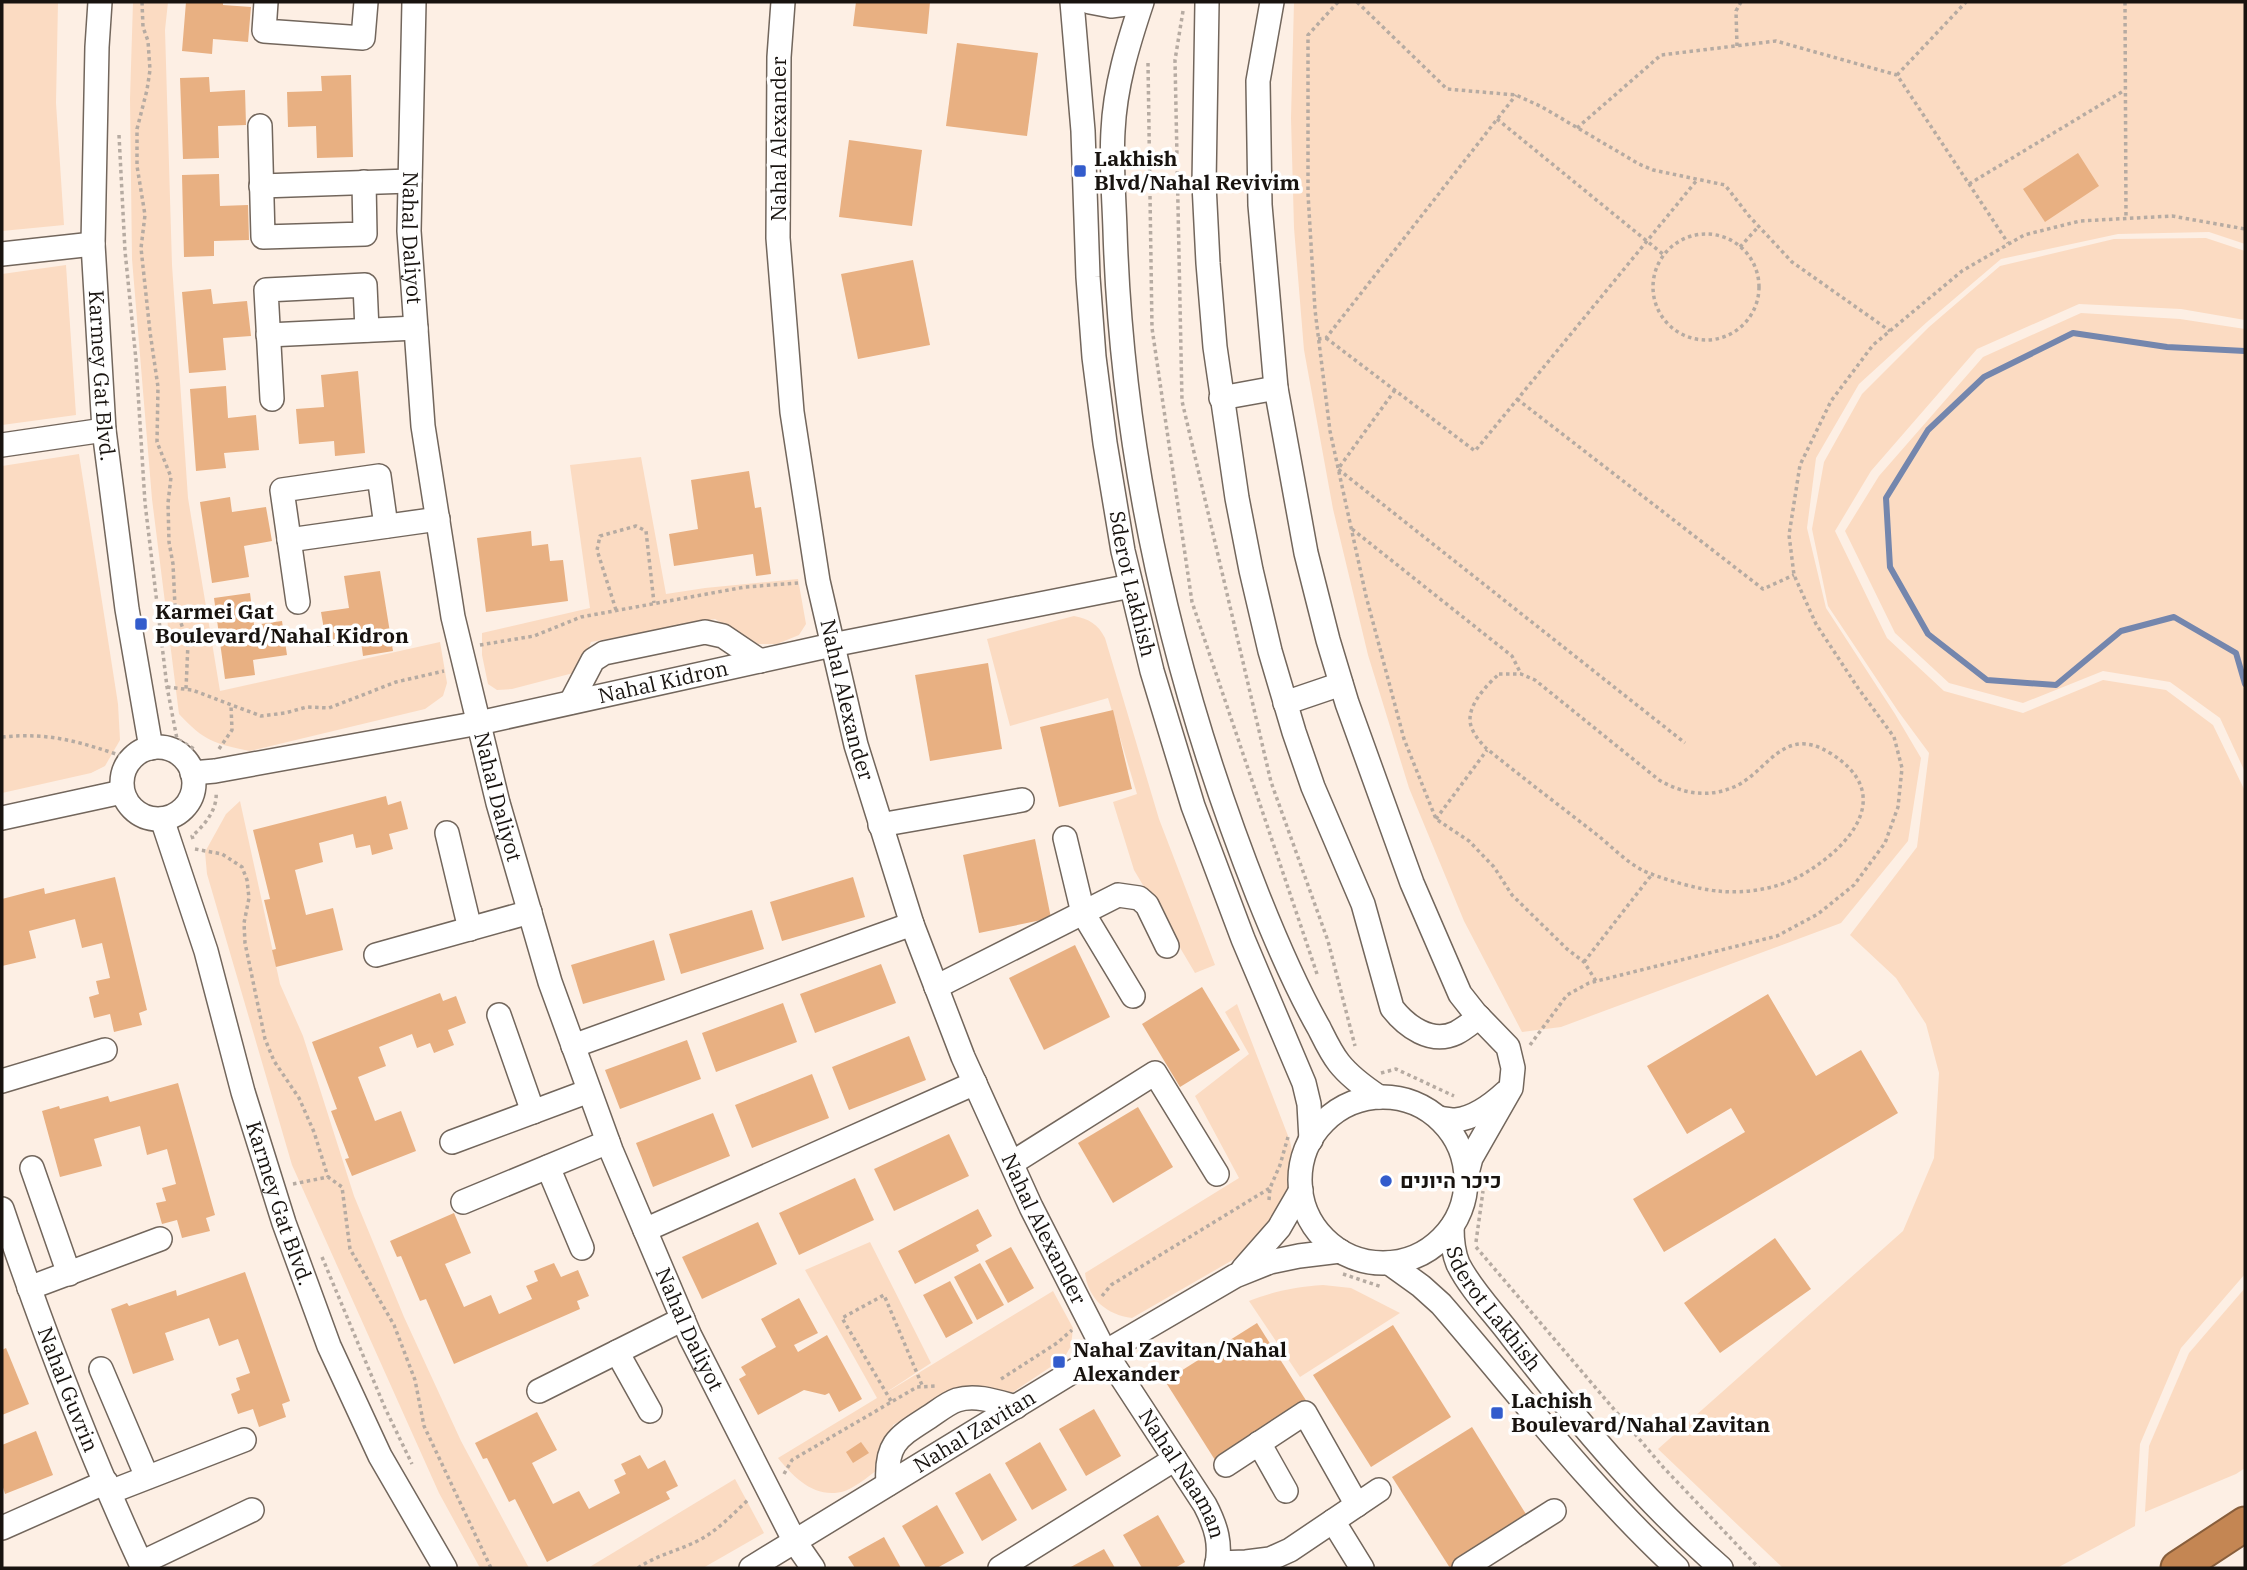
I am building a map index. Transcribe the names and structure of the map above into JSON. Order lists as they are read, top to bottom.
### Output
{
  "streets": {
    "street": [
      "Nahal Alexander",
      "Nahal Daliyot",
      "Karmey Gat Blvd.",
      "Sderot Lakhish",
      "Nahal Kidron",
      "Nahal Guvrin",
      "Nahal Zavitan",
      "Nahal Naaman"
    ]
  },
  "crossings": [
    ["Nahal Alexander", "Nahal Kidron"],
    ["Nahal Alexander", "Nahal Zavitan"],
    ["Nahal Alexander", "Nahal Naaman"],
    ["Nahal Daliyot", "Nahal Kidron"],
    ["Nahal Daliyot", "Nahal Zavitan"],
    ["Karmey Gat Blvd.", "Nahal Kidron"],
    ["Sderot Lakhish", "Nahal Kidron"],
    ["Sderot Lakhish", "Nahal Zavitan"],
    ["Nahal Zavitan", "Nahal Naaman"]
  ],
  "places": {
    "transit": [
      "Lakhish Blvd/Nahal Revivim",
      "Karmei Gat Boulevard/Nahal Kidron",
      "Nahal Zavitan/Nahal Alexander",
      "Lachish Boulevard/Nahal Zavitan"
    ],
    "other": ["כיכר היונים"]
  }
}
